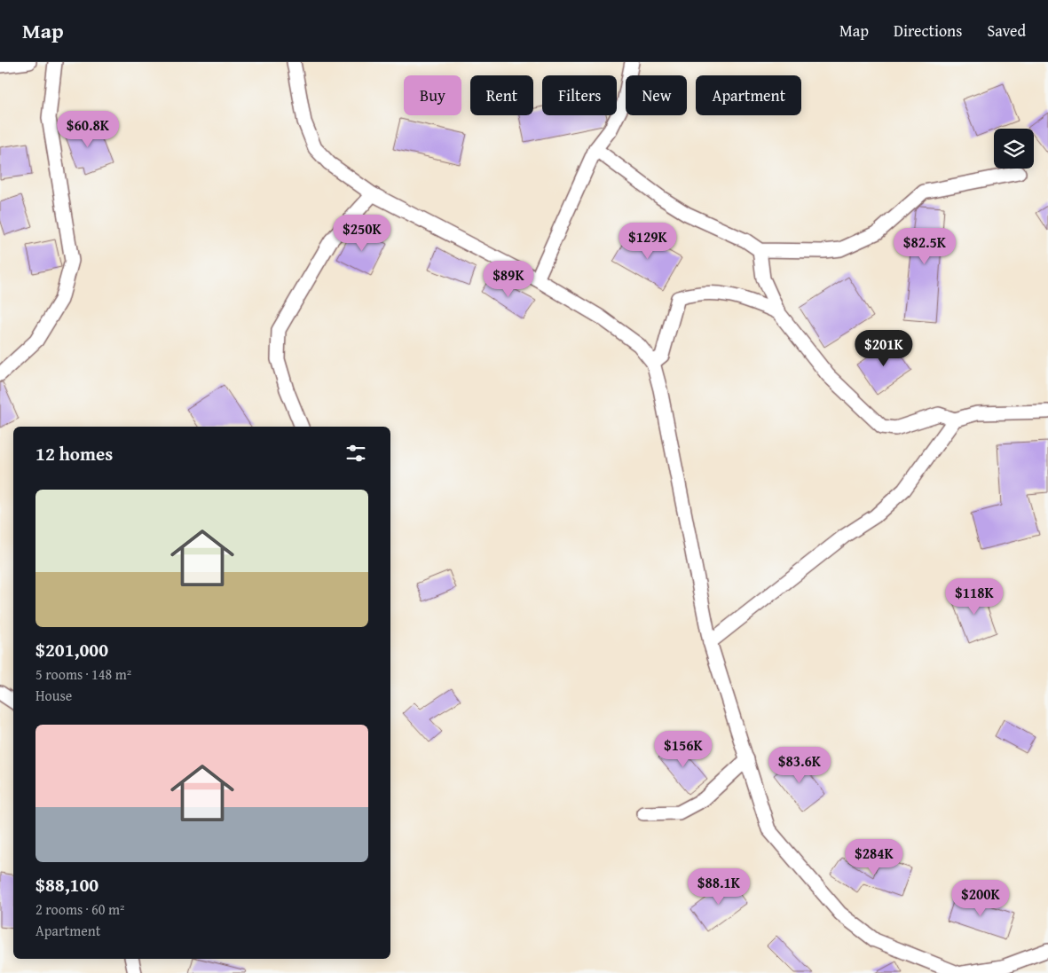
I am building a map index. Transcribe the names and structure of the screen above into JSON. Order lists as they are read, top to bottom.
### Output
{
  "page": {
    "header": "Map",
    "nav": ["Map", "Directions", "Saved"],
    "chip": [
      "Buy",
      "Rent",
      "Filters",
      "New",
      "Apartment"
    ],
    "price": [
      "$60.8K",
      "$250K",
      "$129K",
      "$82.5K",
      "$89K",
      "$201K",
      "$118K",
      "$156K",
      "$83.6K",
      "$284K",
      "$88.1K",
      "$200K"
    ],
    "heading": "12 homes",
    "list": [
      {
        "name": "$201,000",
        "note": "5 rooms · 148 m² · House"
      },
      {
        "name": "$88,100",
        "note": "2 rooms · 60 m² · Apartment"
      }
    ]
  }
}
